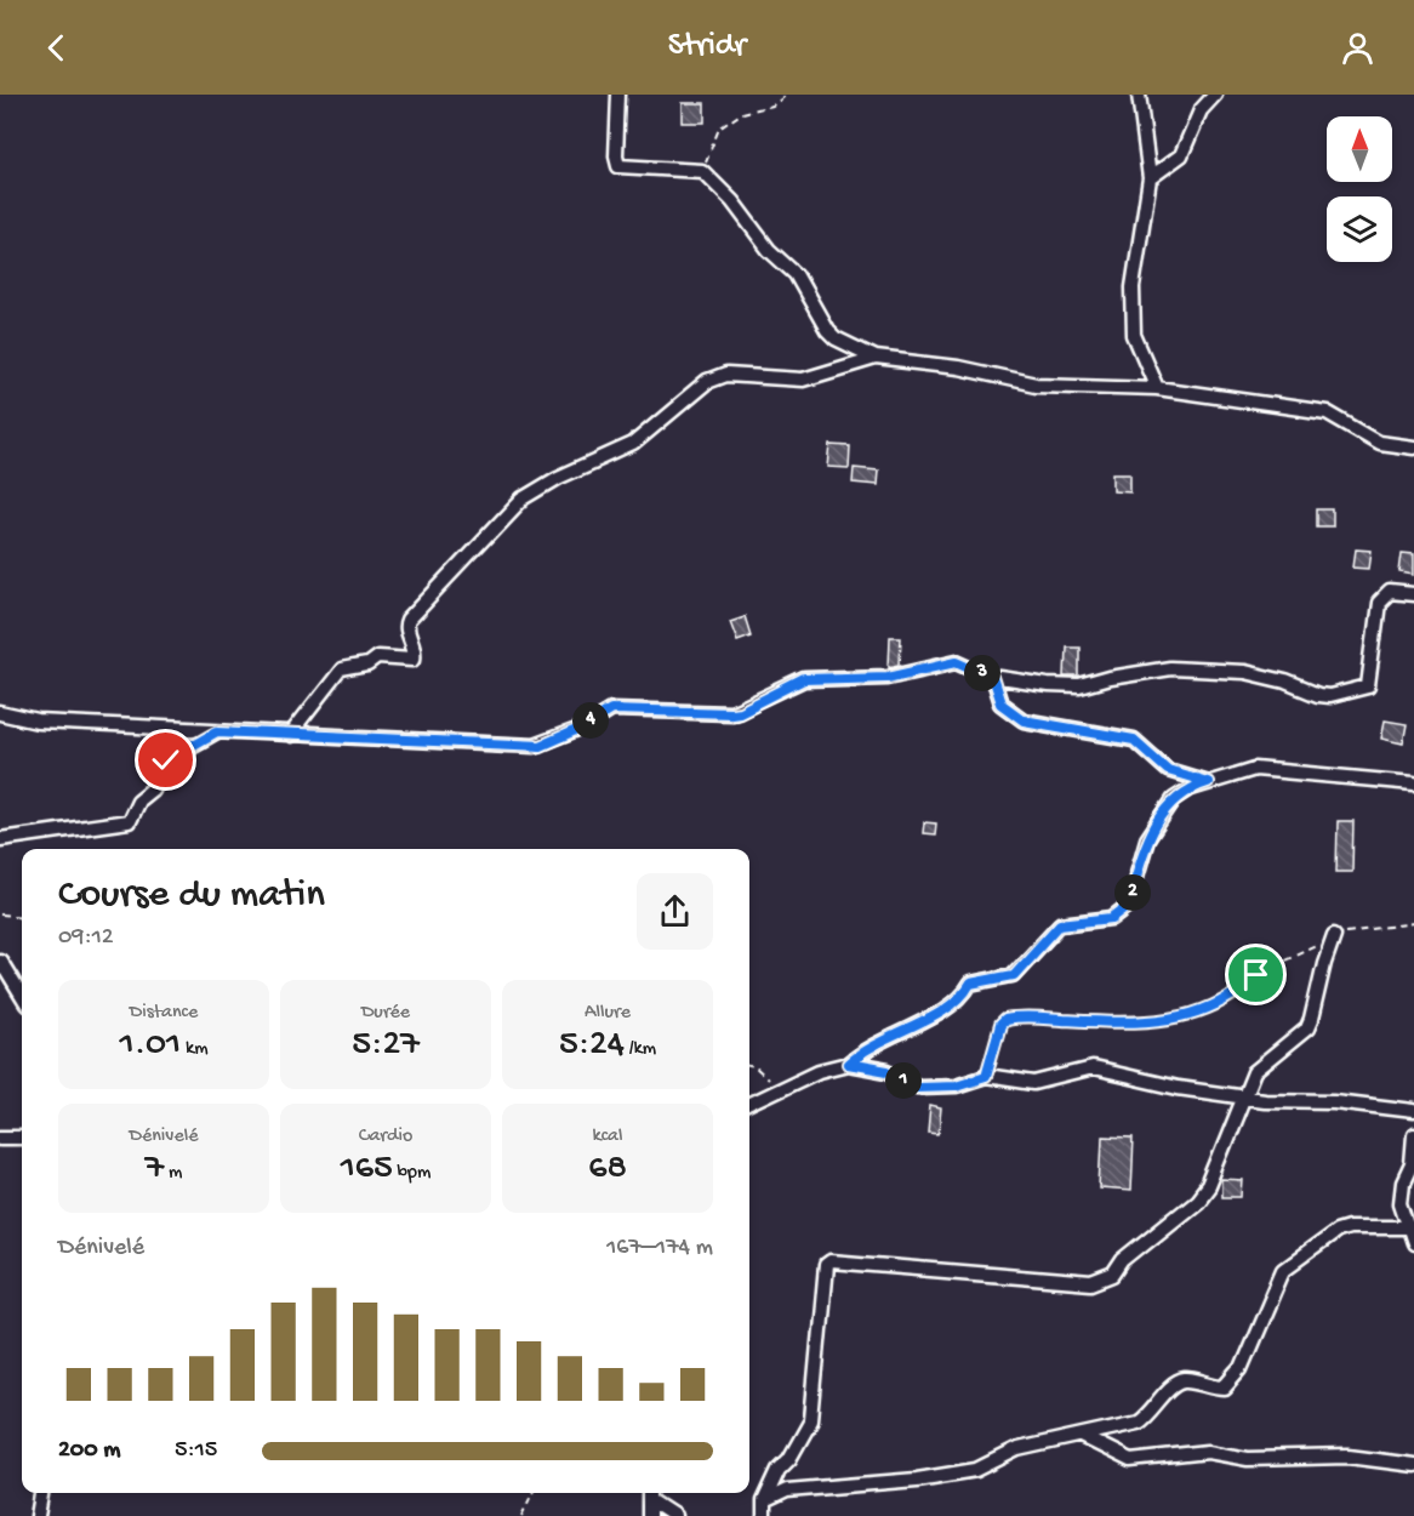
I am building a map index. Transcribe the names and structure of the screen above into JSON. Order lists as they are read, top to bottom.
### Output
{
  "north": "top",
  "page": {
    "header": "Stridr",
    "pins": [
      "3",
      "4",
      "2",
      "1"
    ],
    "heading": ["Course du matin", "09:12"],
    "stats": [
      ["Distance", "1.01 km"],
      ["Durée", "5:27"],
      ["Allure", "5:24 /km"],
      ["Dénivelé", "7 m"],
      ["Cardio", "165 bpm"],
      ["kcal", "68"]
    ],
    "chart": ["Dénivelé", "167–174 m"],
    "list": [
      {
        "name": "200 m",
        "note": "5:15"
      }
    ]
  }
}
